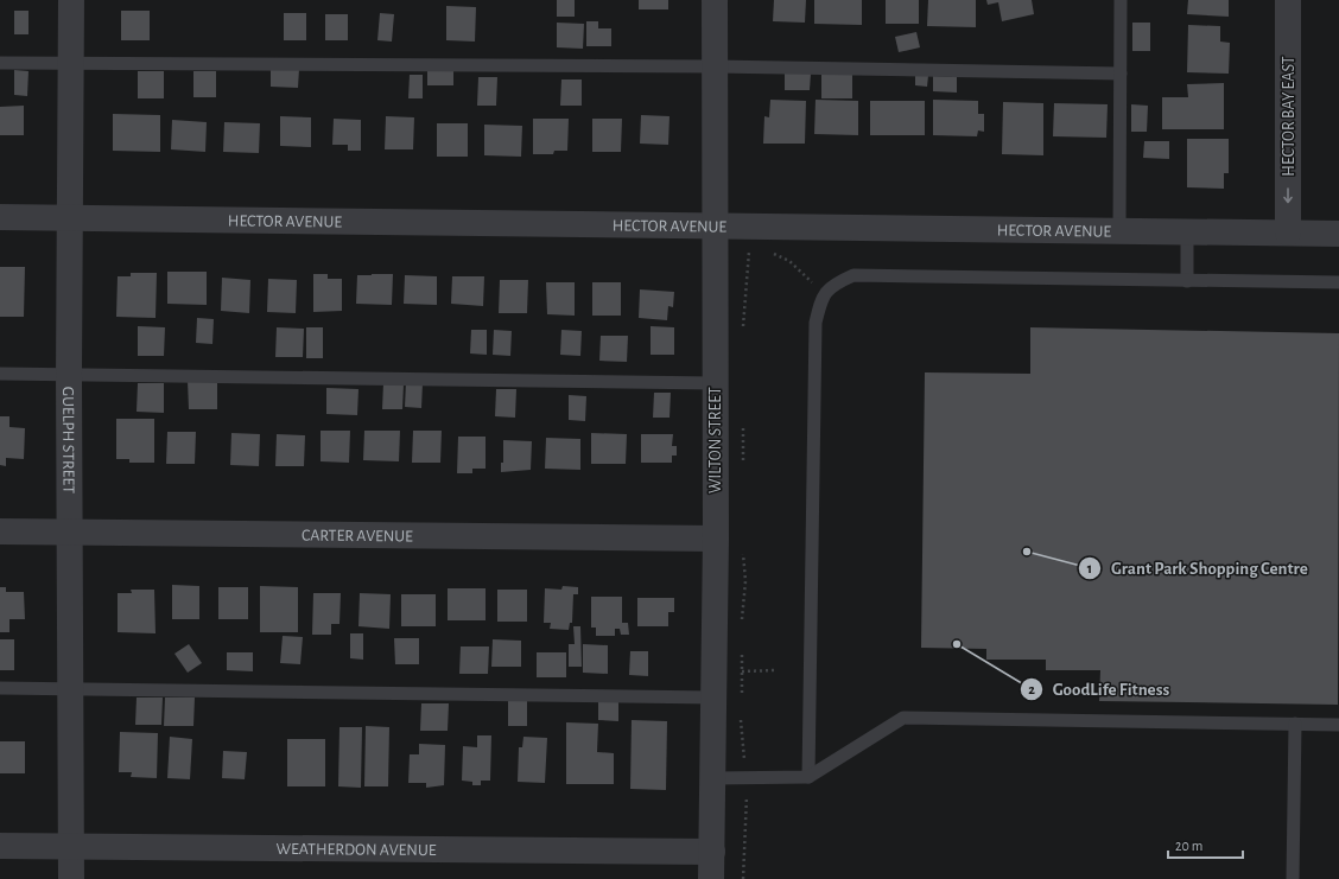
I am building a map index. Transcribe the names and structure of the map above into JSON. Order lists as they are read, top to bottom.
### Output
{
  "streets": {
    "street": [
      "HECTOR BAY EAST",
      "HECTOR AVENUE",
      "GUELPH STREET",
      "WILTON STREET",
      "CARTER AVENUE",
      "WEATHERDON AVENUE"
    ]
  },
  "crossings": [
    ["HECTOR BAY EAST", "HECTOR AVENUE"],
    ["HECTOR AVENUE", "GUELPH STREET"],
    ["HECTOR AVENUE", "WILTON STREET"],
    ["GUELPH STREET", "CARTER AVENUE"],
    ["GUELPH STREET", "WEATHERDON AVENUE"],
    ["WILTON STREET", "CARTER AVENUE"],
    ["WILTON STREET", "WEATHERDON AVENUE"]
  ],
  "one_way": ["HECTOR BAY EAST"],
  "places": ["Grant Park Shopping Centre", "GoodLife Fitness"],
  "scale_bar": "20 m"
}
